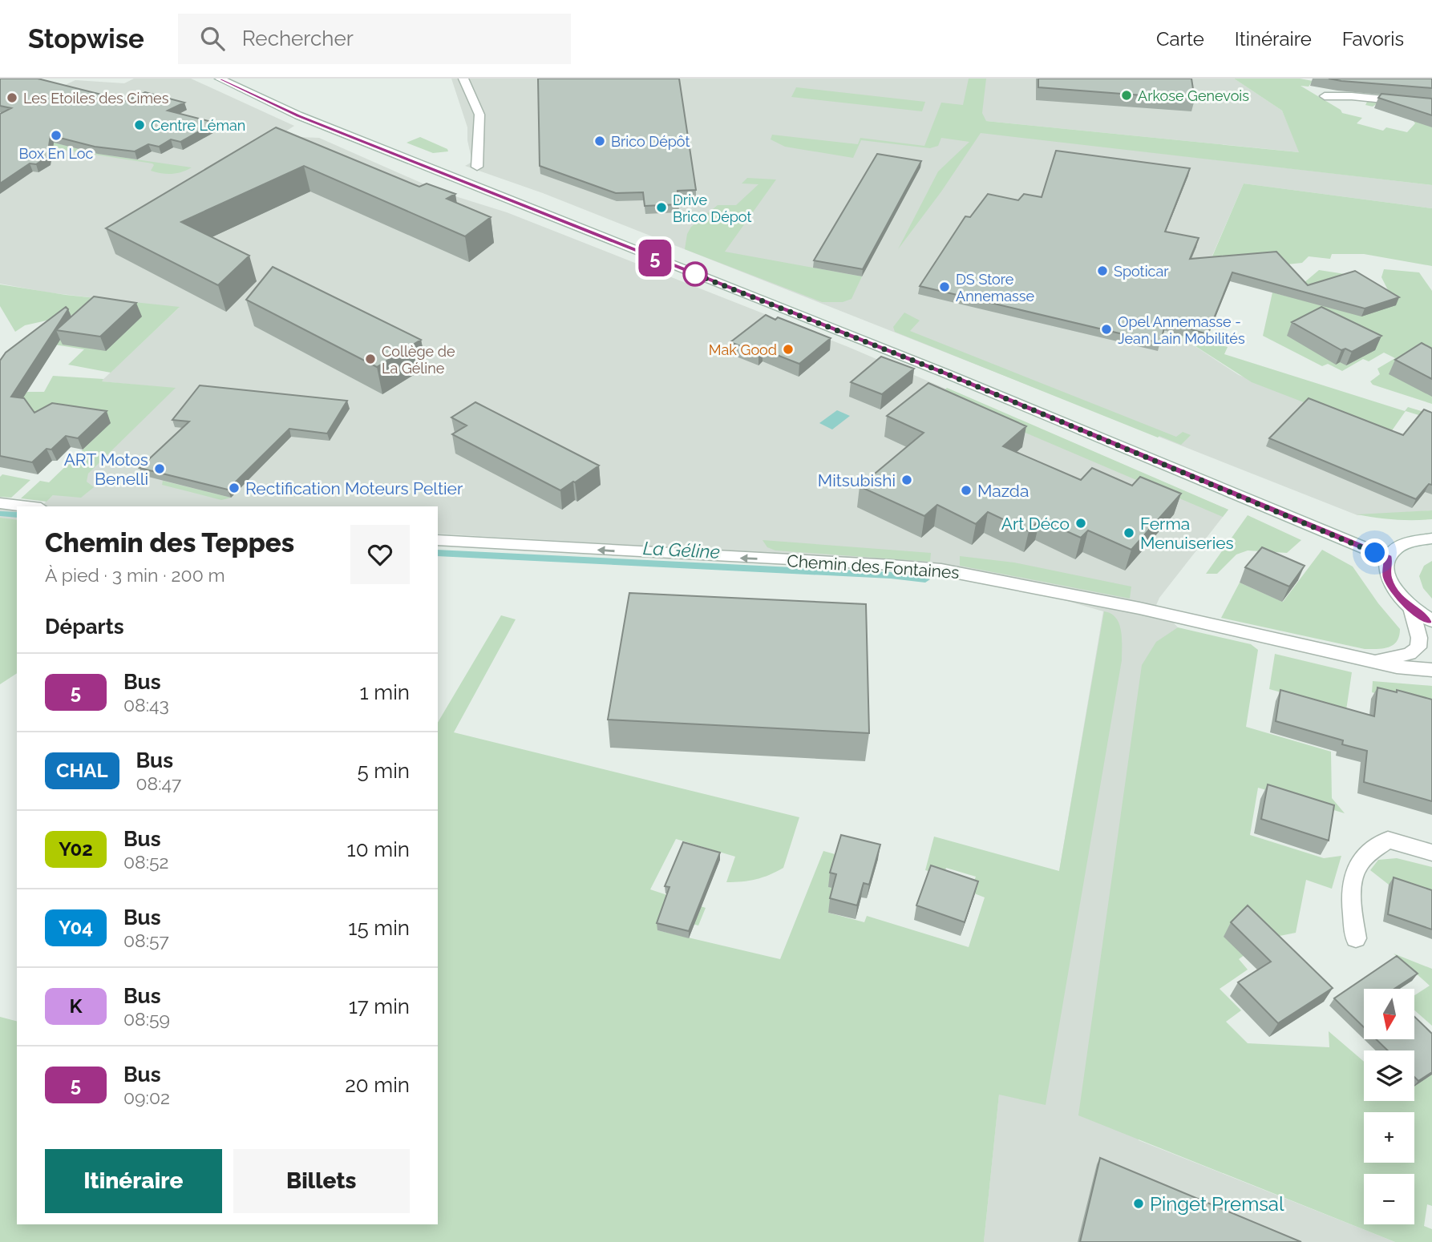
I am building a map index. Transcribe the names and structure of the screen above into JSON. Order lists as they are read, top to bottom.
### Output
{
  "streets": {
    "main road": ["Chemin des Fontaines"]
  },
  "one_way": ["Chemin des Fontaines"],
  "water": ["La Géline"],
  "places": [
    "Arkose Genevois",
    "Les Etoiles des Cimes",
    "Centre Léman",
    "Box En Loc",
    "Brico Dépôt",
    "Drive Brico Dépot",
    "Spoticar",
    "DS Store Annemasse",
    "Opel Annemasse - Jean Lain Mobilités",
    "Mak Good",
    "Collège de La Géline",
    "ART Motos Benelli",
    "Mitsubishi",
    "Rectification Moteurs Peltier",
    "Mazda",
    "Art Déco",
    "Ferma Menuiseries",
    "Pinget Premsal"
  ],
  "lines": ["bus line 5"],
  "north": "bottom",
  "page": {
    "header": "Stopwise",
    "search": "Rechercher",
    "nav": ["Carte", "Itinéraire", "Favoris"],
    "on_map": "5",
    "heading": [
      ["Chemin des Teppes", "À pied · 3 min · 200 m"],
      "Départs"
    ],
    "list": [
      {
        "mark": "5",
        "name": "Bus",
        "note": "08:43",
        "value": "1 min"
      },
      {
        "mark": "CHAL",
        "name": "Bus",
        "note": "08:47",
        "value": "5 min"
      },
      {
        "mark": "Y02",
        "name": "Bus",
        "note": "08:52",
        "value": "10 min"
      },
      {
        "mark": "Y04",
        "name": "Bus",
        "note": "08:57",
        "value": "15 min"
      },
      {
        "mark": "K",
        "name": "Bus",
        "note": "08:59",
        "value": "17 min"
      },
      {
        "mark": "5",
        "name": "Bus",
        "note": "09:02",
        "value": "20 min"
      }
    ],
    "map_buttons": ["+", "−"],
    "buttons": ["Itinéraire", "Billets"]
  }
}
